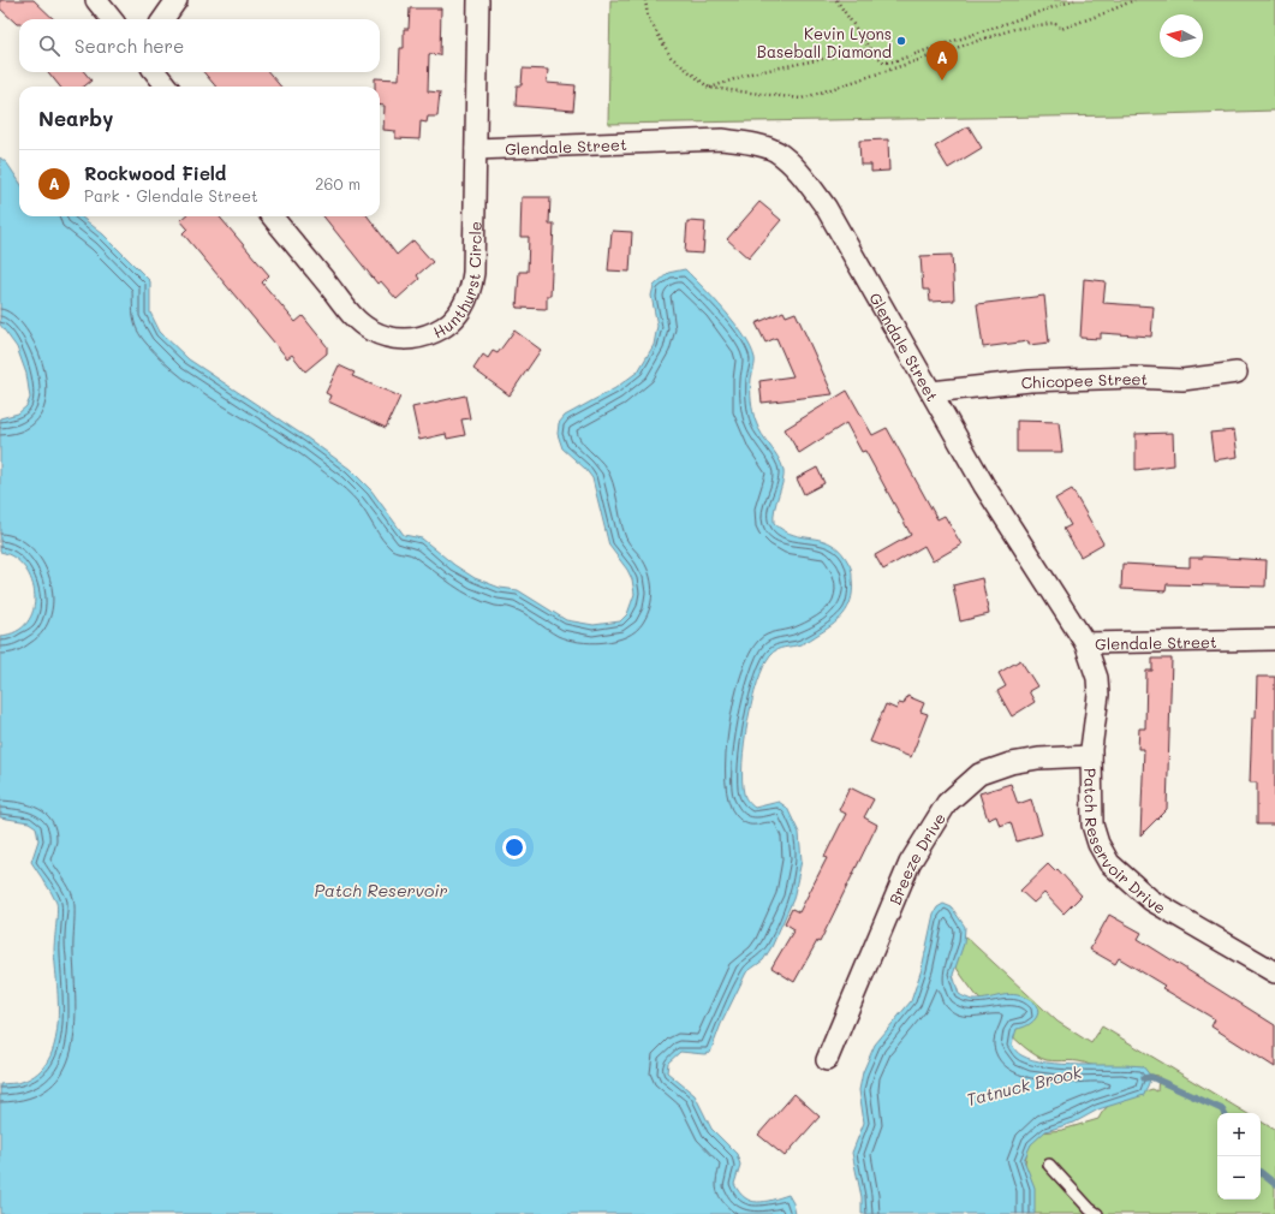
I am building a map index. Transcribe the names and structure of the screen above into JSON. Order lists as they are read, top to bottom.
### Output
{
  "streets": {
    "street": [
      "Glendale Street",
      "Hunthurst Circle",
      "Chicopee Street",
      "Patch Reservoir Drive",
      "Breeze Drive"
    ]
  },
  "crossings": [
    ["Glendale Street", "Hunthurst Circle"],
    ["Glendale Street", "Chicopee Street"],
    ["Glendale Street", "Patch Reservoir Drive"],
    ["Patch Reservoir Drive", "Breeze Drive"]
  ],
  "water": ["Patch Reservoir", "Tatnuck Brook"],
  "places": ["Kevin Lyons Baseball Diamond"],
  "north": "left",
  "page": {
    "search": "Search here",
    "pins": "A",
    "heading": "Nearby",
    "list": [
      {
        "mark": "A",
        "name": "Rockwood Field",
        "note": "Park · Glendale Street",
        "value": "260 m"
      }
    ],
    "map_buttons": ["+", "−"]
  }
}
